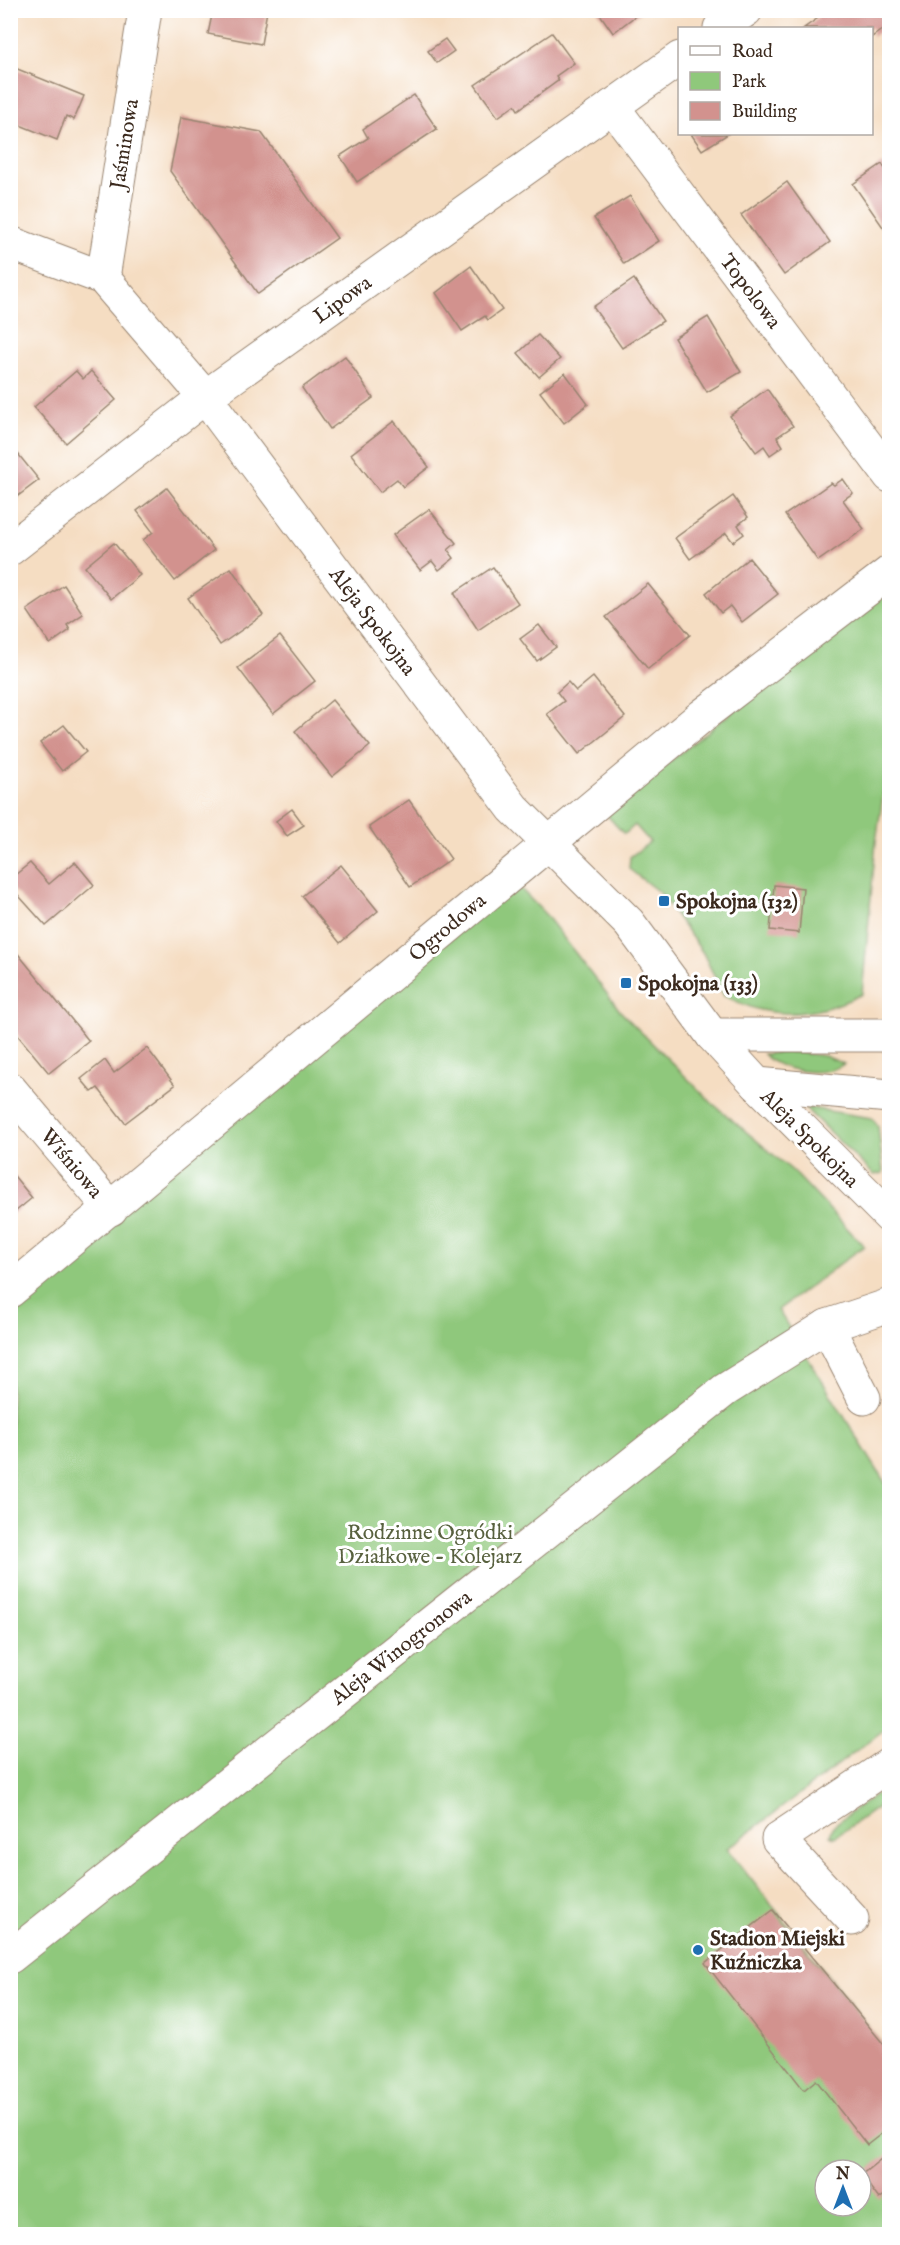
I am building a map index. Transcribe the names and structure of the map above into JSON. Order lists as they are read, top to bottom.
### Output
{
  "streets": {
    "street": [
      "Jaśminowa",
      "Topolowa",
      "Lipowa",
      "Aleja Spokojna",
      "Ogrodowa",
      "Wiśniowa",
      "Aleja Winogronowa"
    ]
  },
  "crossings": [
    ["Jaśminowa", "Aleja Spokojna"],
    ["Topolowa", "Lipowa"],
    ["Lipowa", "Aleja Spokojna"],
    ["Aleja Spokojna", "Ogrodowa"],
    ["Ogrodowa", "Wiśniowa"]
  ],
  "parks": ["Rodzinne Ogródki Działkowe - Kolejarz"],
  "places": {
    "transit": ["Spokojna (132)", "Spokojna (133)"],
    "other": ["Stadion Miejski Kuźniczka"]
  },
  "legend": ["Road", "Park", "Building"],
  "north": "top"
}
